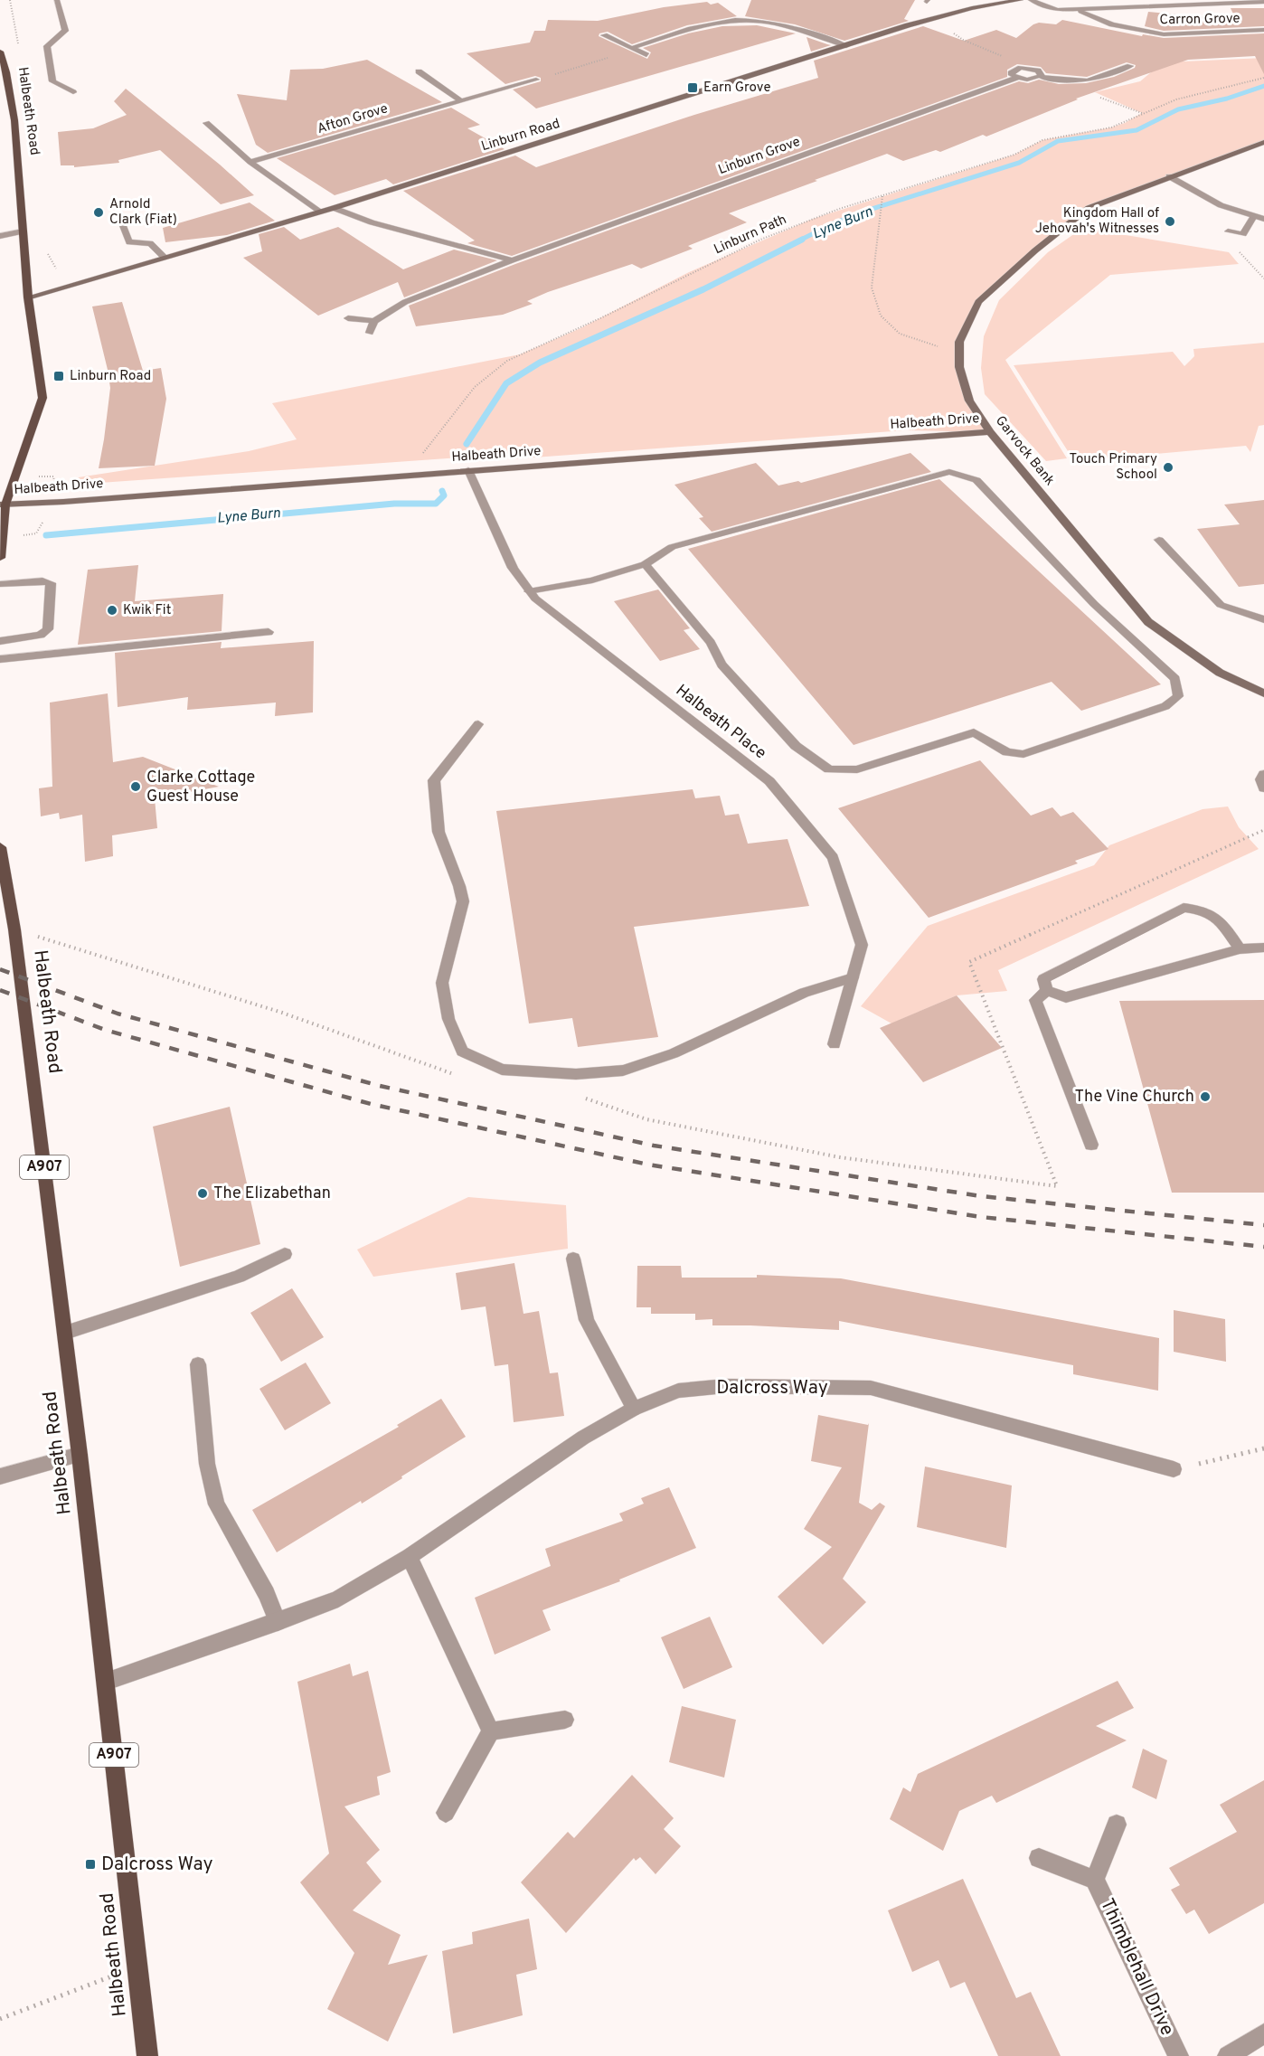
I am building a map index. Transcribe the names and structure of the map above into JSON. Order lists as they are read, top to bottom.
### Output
{
  "streets": {
    "main road": ["Halbeath Road", "A907"],
    "street": [
      "Carron Grove",
      "Afton Grove",
      "Linburn Road",
      "Linburn Grove",
      "Halbeath Drive",
      "Garvock Bank",
      "Halbeath Place",
      "Dalcross Way",
      "Thimblehall Drive"
    ],
    "path": ["Linburn Path"]
  },
  "crossings": [
    ["Halbeath Road", "Linburn Road"],
    ["Halbeath Road", "Halbeath Drive"],
    ["Halbeath Road", "Dalcross Way"],
    ["Halbeath Drive", "Garvock Bank"],
    ["Halbeath Drive", "Halbeath Place"]
  ],
  "water": ["Lyne Burn"],
  "places": {
    "transit": ["Earn Grove", "Linburn Road", "Dalcross Way"],
    "other": [
      "Arnold Clark (Fiat)",
      "Kingdom Hall of Jehovah's Witnesses",
      "Touch Primary School",
      "Kwik Fit",
      "Clarke Cottage Guest House",
      "The Vine Church",
      "The Elizabethan"
    ]
  }
}
